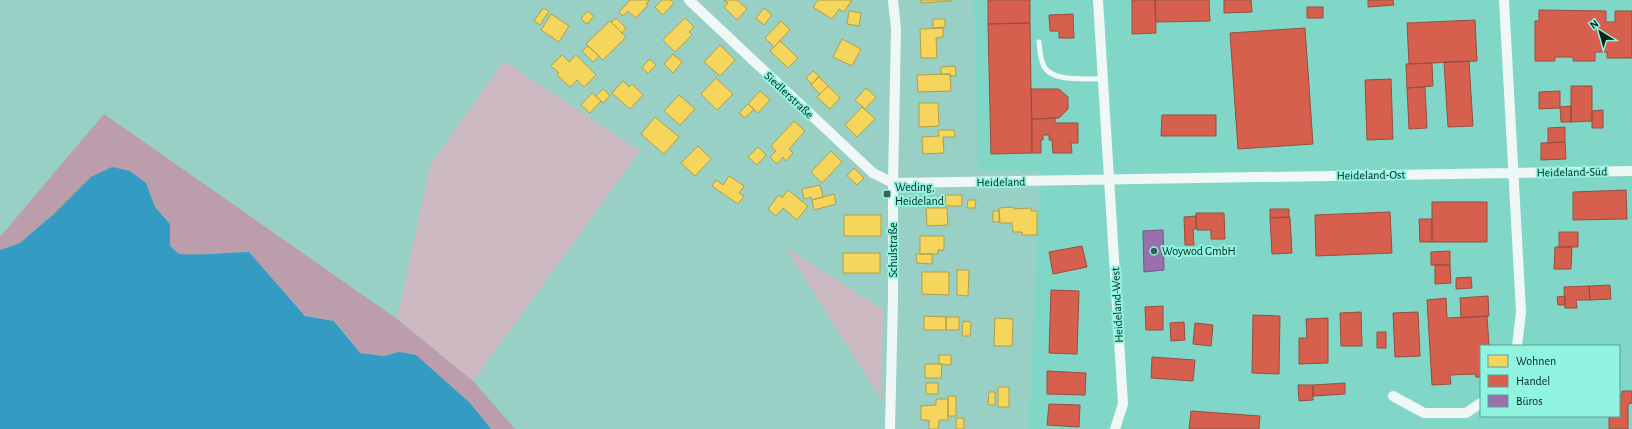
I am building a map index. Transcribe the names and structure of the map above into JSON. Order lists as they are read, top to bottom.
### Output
{
  "streets": {
    "street": [
      "Siedlerstraße",
      "Heideland-Süd",
      "Heideland-Ost",
      "Heideland",
      "Schulstraße",
      "Heideland-West"
    ]
  },
  "crossings": [
    ["Siedlerstraße", "Heideland"],
    ["Siedlerstraße", "Schulstraße"],
    ["Heideland-Süd", "Heideland-Ost"],
    ["Heideland-Ost", "Heideland"],
    ["Heideland", "Schulstraße"],
    ["Heideland", "Heideland-West"]
  ],
  "places": {
    "transit": ["Weding, Heideland"],
    "other": ["Woywod GmbH"]
  },
  "legend": ["Wohnen", "Handel", "Büros"],
  "north": "top left"
}
